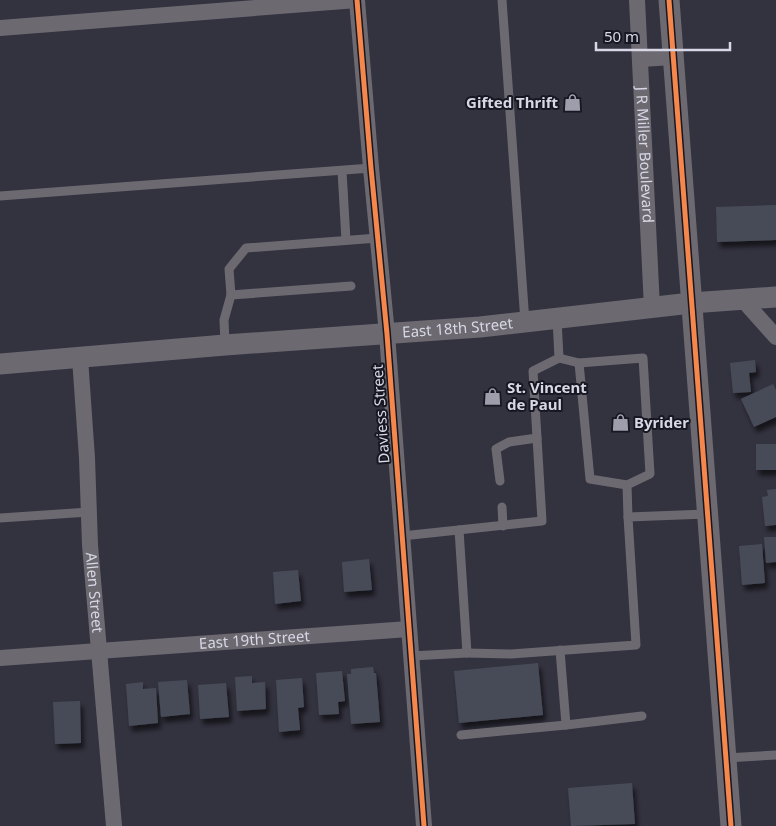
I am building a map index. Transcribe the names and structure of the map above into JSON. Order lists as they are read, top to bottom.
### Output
{
  "streets": {
    "street": [
      "J R Miller Boulevard",
      "East 18th Street",
      "Daviess Street",
      "Allen Street",
      "East 19th Street"
    ]
  },
  "crossings": [
    ["J R Miller Boulevard", "East 18th Street"],
    ["East 18th Street", "Daviess Street"],
    ["East 18th Street", "Allen Street"],
    ["Daviess Street", "East 19th Street"],
    ["Allen Street", "East 19th Street"]
  ],
  "places": {
    "shop": ["Gifted Thrift", "St. Vincent de Paul", "Byrider"]
  },
  "scale_bar": "50 m"
}
